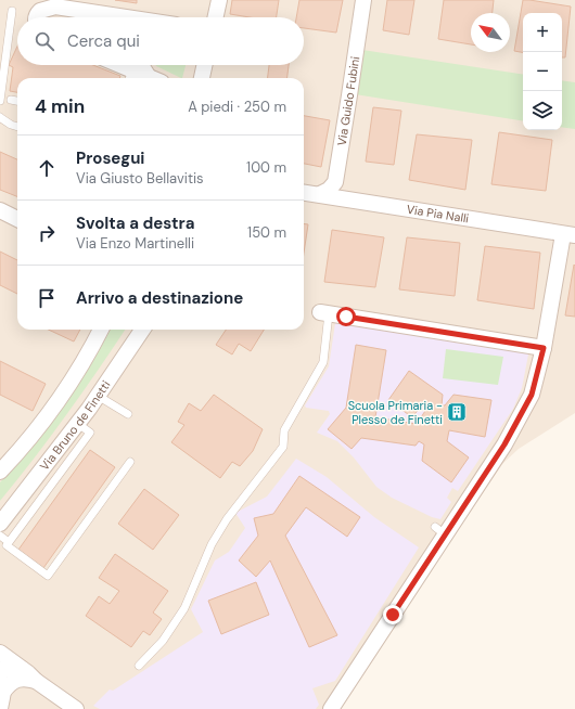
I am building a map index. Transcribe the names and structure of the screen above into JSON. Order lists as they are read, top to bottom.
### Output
{
  "streets": {
    "street": ["Via Guido Fubini", "Via Pia Nalli", "Via Bruno de Finetti"]
  },
  "crossings": [
    ["Via Guido Fubini", "Via Pia Nalli"]
  ],
  "places": {
    "building": ["Scuola Primaria - Plesso de Finetti"]
  },
  "north": "top left",
  "page": {
    "map_buttons": ["+", "−"],
    "search": "Cerca qui",
    "heading": ["4 min", "A piedi · 250 m"],
    "list": [
      ["Prosegui", "Via Giusto Bellavitis", "100 m"],
      ["Svolta a destra", "Via Enzo Martinelli", "150 m"],
      "Arrivo a destinazione"
    ]
  }
}
